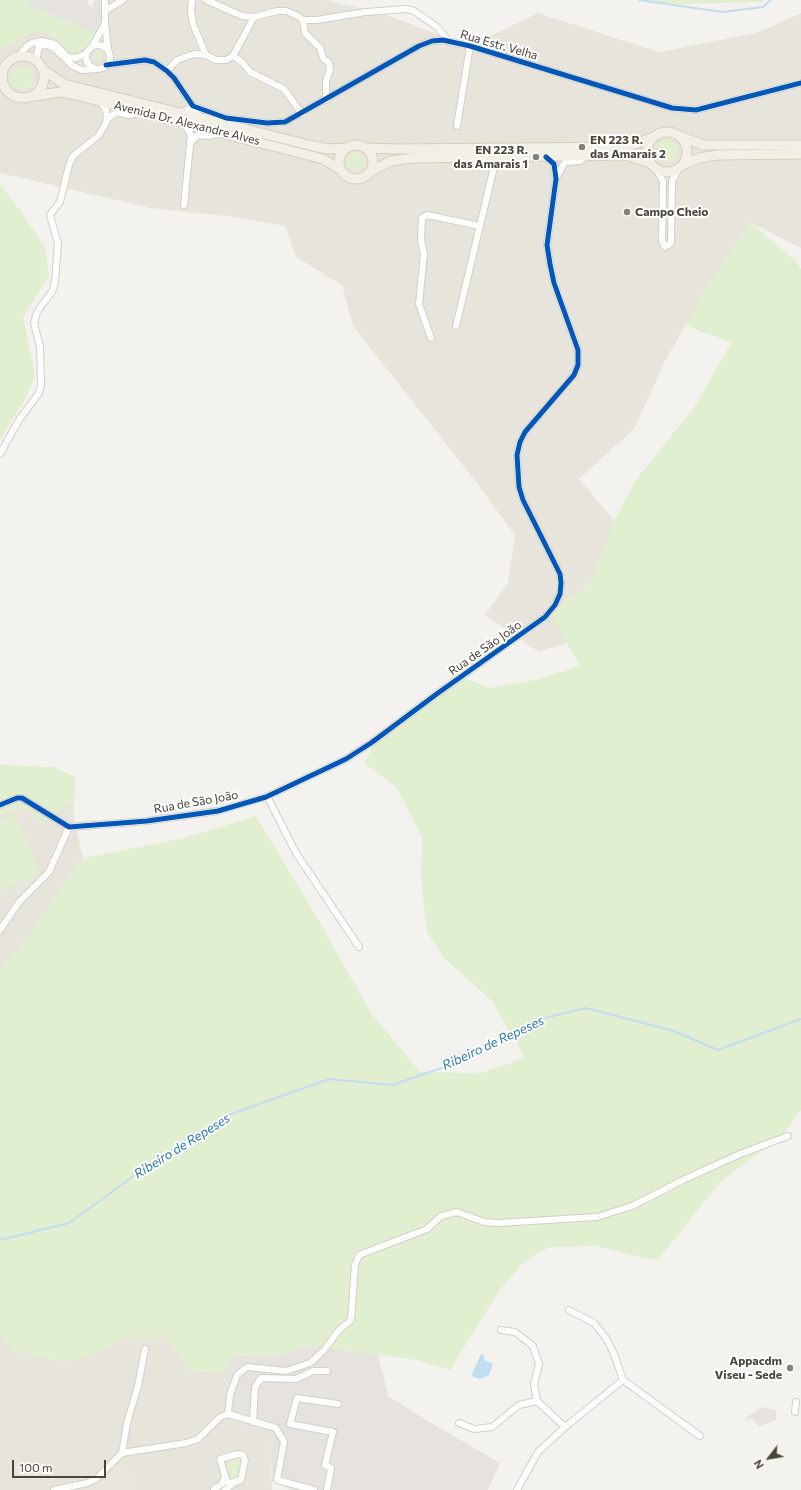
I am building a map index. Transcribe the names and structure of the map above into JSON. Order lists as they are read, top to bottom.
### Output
{
  "streets": {
    "main road": ["Avenida Dr. Alexandre Alves"],
    "street": ["Rua Estr. Velha", "Rua de São João"]
  },
  "water": ["Ribeiro de Repeses"],
  "places": [
    "EN 223 R. das Amarais 2",
    "EN 223 R. das Amarais 1",
    "Campo Cheio",
    "Appacdm Viseu - Sede"
  ],
  "scale_bar": "100 m",
  "north": "bottom left"
}
